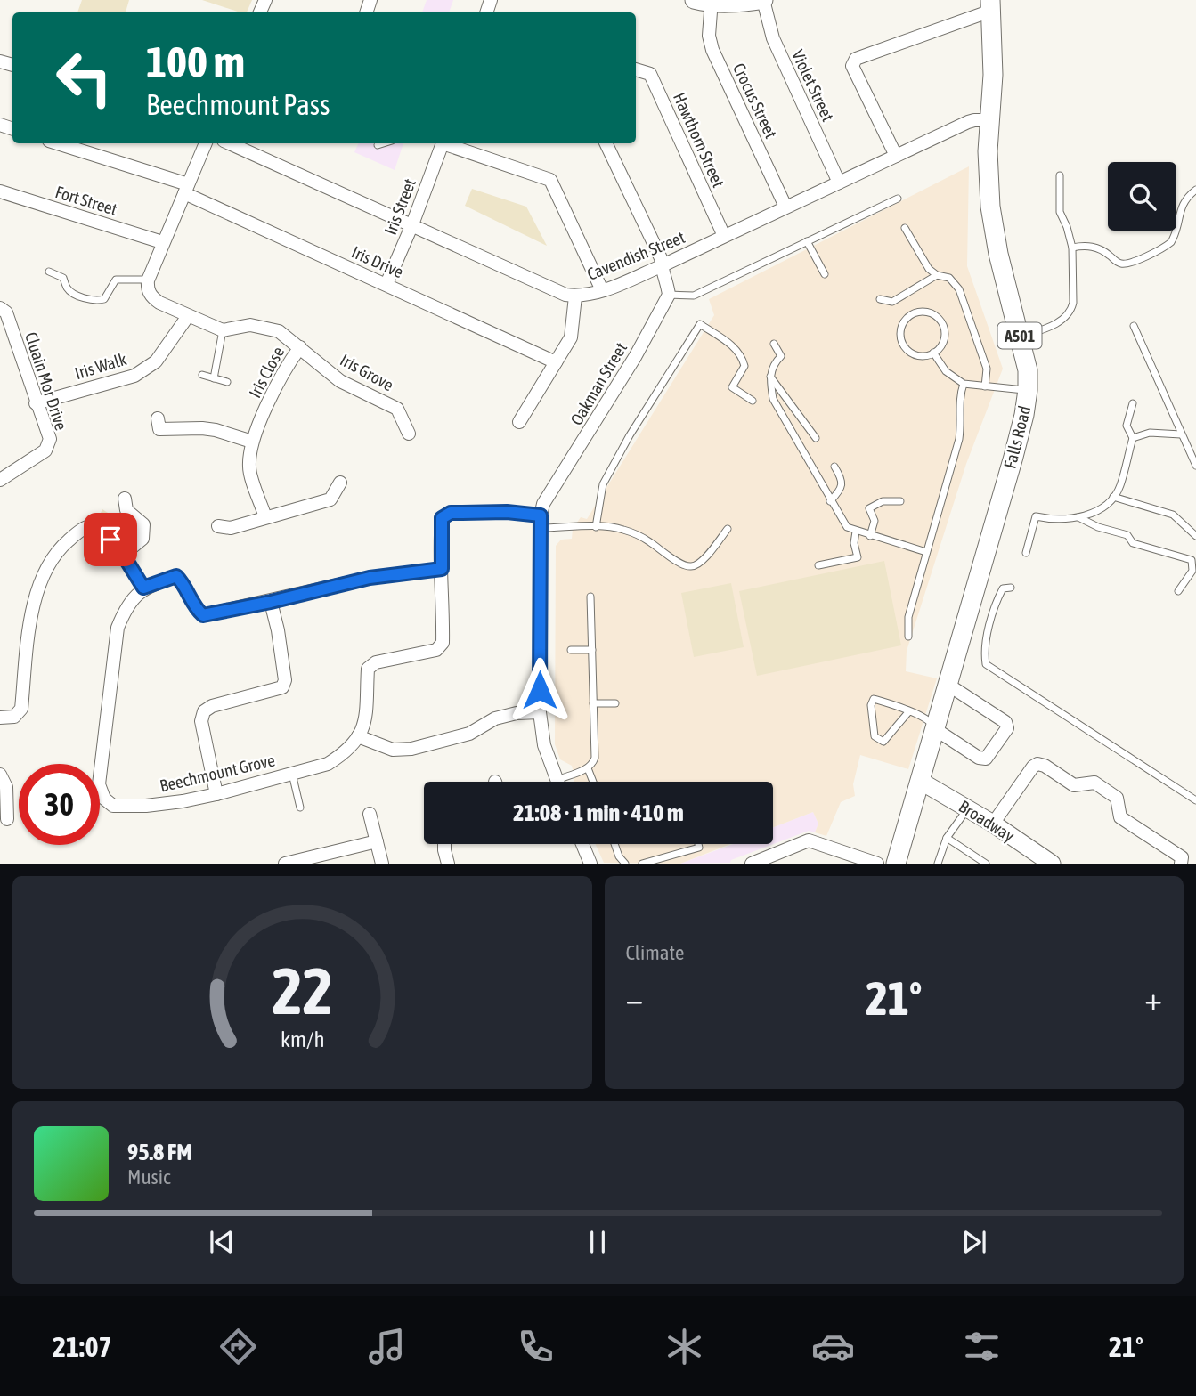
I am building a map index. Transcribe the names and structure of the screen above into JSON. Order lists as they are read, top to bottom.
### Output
{
  "streets": {
    "main road": ["A501", "Falls Road"],
    "street": [
      "Violet Street",
      "Crocus Street",
      "Hawthorn Street",
      "Fort Street",
      "Iris Street",
      "Cavendish Street",
      "Iris Drive",
      "Iris Walk",
      "Iris Close",
      "Iris Grove",
      "Cluain Mor Drive",
      "Oakman Street",
      "Beechmount Grove",
      "Broadway"
    ]
  },
  "crossings": [
    ["Violet Street", "Cavendish Street"],
    ["Crocus Street", "Cavendish Street"],
    ["Hawthorn Street", "Cavendish Street"],
    ["Iris Street", "Cavendish Street"],
    ["Iris Street", "Iris Drive"],
    ["Cavendish Street", "Falls Road"],
    ["Iris Walk", "Cluain Mor Drive"],
    ["Iris Close", "Iris Grove"],
    ["Falls Road", "Broadway"]
  ],
  "page": {
    "turn": ["100 m", "Beechmount Pass"],
    "limit": "30",
    "trip": "21:08 · 1 min · 410 m",
    "tile": "Climate",
    "heat": ["−", "21°", "+"],
    "song": ["95.8 FM", "Music"],
    "tabs": ["21:07", "21°"],
    "gauge": ["22", "km/h"]
  }
}
